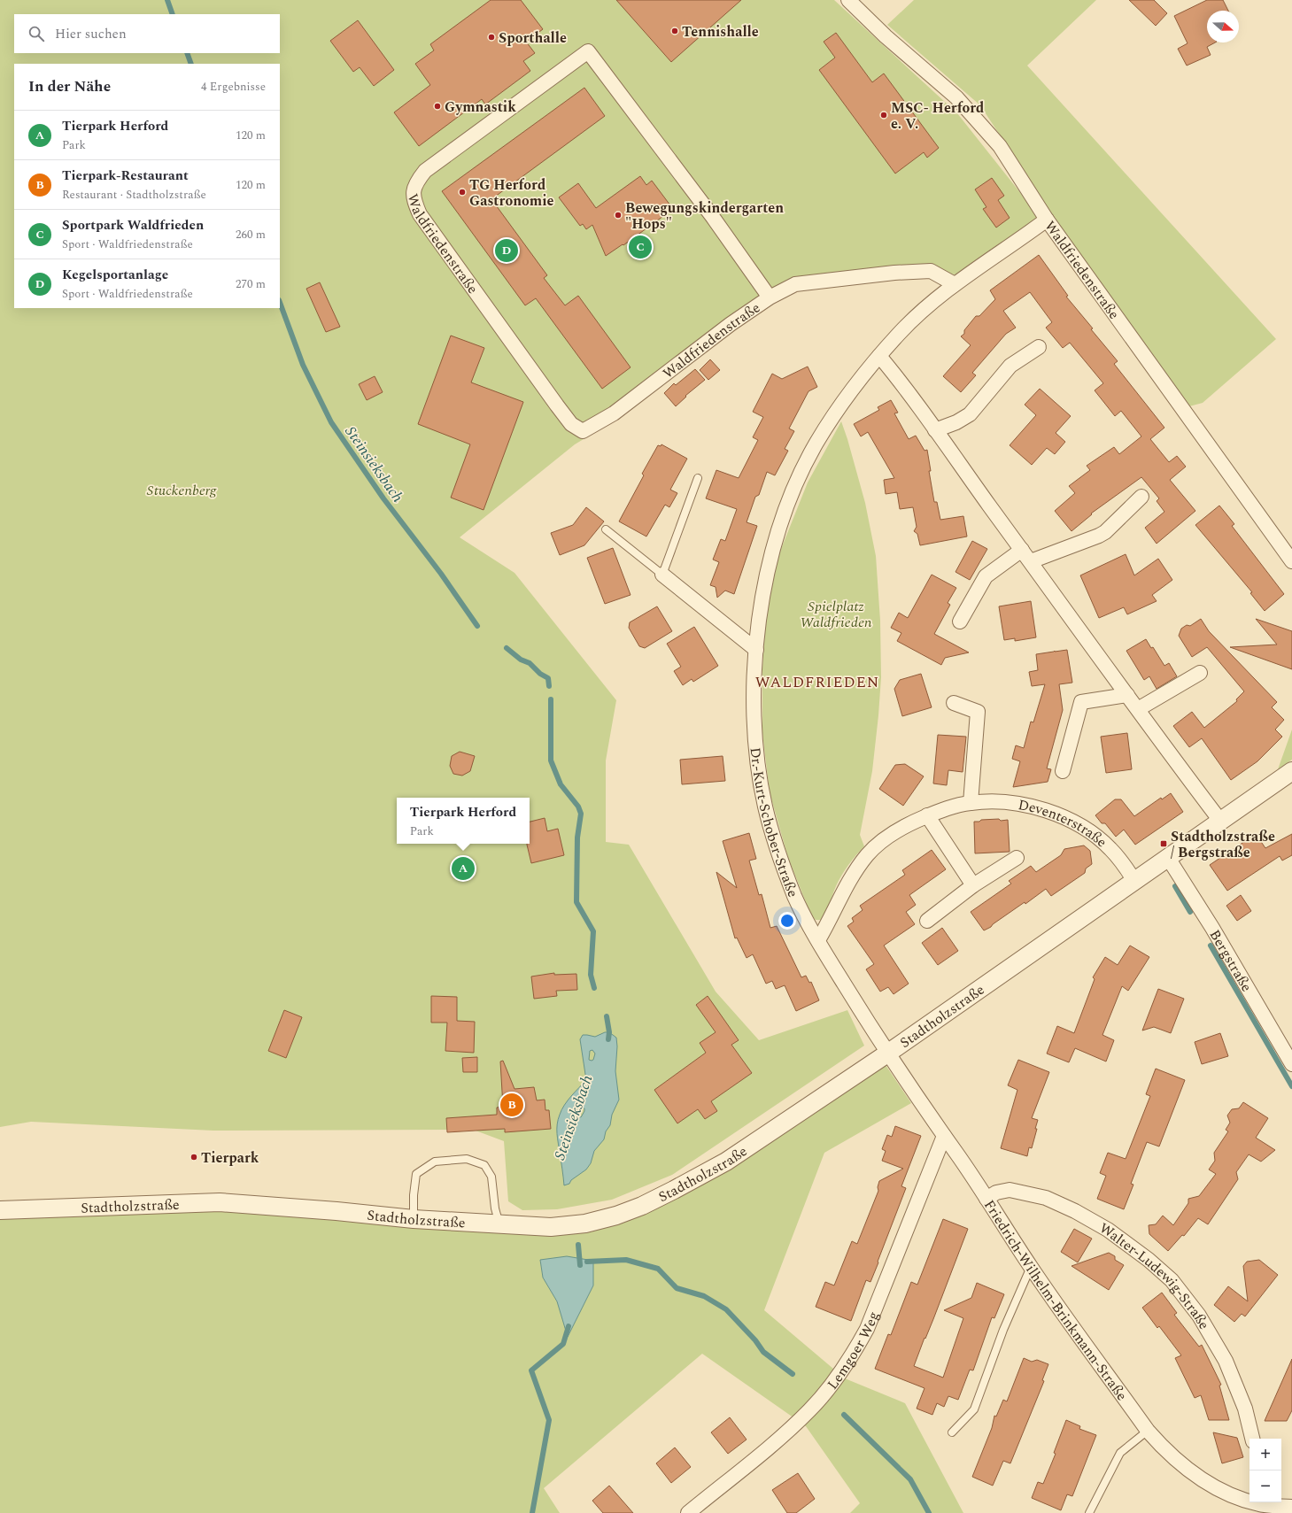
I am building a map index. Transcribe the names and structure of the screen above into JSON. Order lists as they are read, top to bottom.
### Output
{
  "streets": {
    "street": [
      "Waldfriedenstraße",
      "Dr.-Kurt-Schober-Straße",
      "Deventerstraße",
      "Bergstraße",
      "Stadtholzstraße",
      "Walter-Ludewig-Straße",
      "Friedrich-Wilhelm-Brinkmann-Straße",
      "Lemgoer Weg"
    ]
  },
  "crossings": [
    ["Waldfriedenstraße", "Dr.-Kurt-Schober-Straße"],
    ["Dr.-Kurt-Schober-Straße", "Deventerstraße"],
    ["Dr.-Kurt-Schober-Straße", "Stadtholzstraße"],
    ["Dr.-Kurt-Schober-Straße", "Friedrich-Wilhelm-Brinkmann-Straße"],
    ["Deventerstraße", "Stadtholzstraße"],
    ["Bergstraße", "Stadtholzstraße"],
    ["Stadtholzstraße", "Friedrich-Wilhelm-Brinkmann-Straße"],
    ["Walter-Ludewig-Straße", "Friedrich-Wilhelm-Brinkmann-Straße"],
    ["Friedrich-Wilhelm-Brinkmann-Straße", "Lemgoer Weg"]
  ],
  "districts": ["WALDFRIEDEN"],
  "water": ["Steinsieksbach"],
  "parks": ["Stuckenberg", "Spielplatz Waldfrieden"],
  "places": {
    "other": [
      "Tennishalle",
      "Sporthalle",
      "Gymnastik",
      "MSC- Herford e. V.",
      "TG Herford Gastronomie",
      "Bewegungskindergarten \"Hops\"",
      "Tierpark"
    ],
    "transit": ["Stadtholzstraße / Bergstraße"]
  },
  "north": "right",
  "page": {
    "search": "Hier suchen",
    "heading": ["In der Nähe", "4 Ergebnisse"],
    "list": [
      {
        "mark": "A",
        "name": "Tierpark Herford",
        "note": "Park",
        "value": "120 m"
      },
      {
        "mark": "B",
        "name": "Tierpark-Restaurant",
        "note": "Restaurant · Stadtholzstraße",
        "value": "120 m"
      },
      {
        "mark": "C",
        "name": "Sportpark Waldfrieden",
        "note": "Sport · Waldfriedenstraße",
        "value": "260 m"
      },
      {
        "mark": "D",
        "name": "Kegelsportanlage",
        "note": "Sport · Waldfriedenstraße",
        "value": "270 m"
      }
    ],
    "pins": [
      "C",
      "D",
      "A",
      "B"
    ],
    "popup": ["Tierpark Herford", "Park"],
    "map_buttons": ["+", "−"]
  }
}
